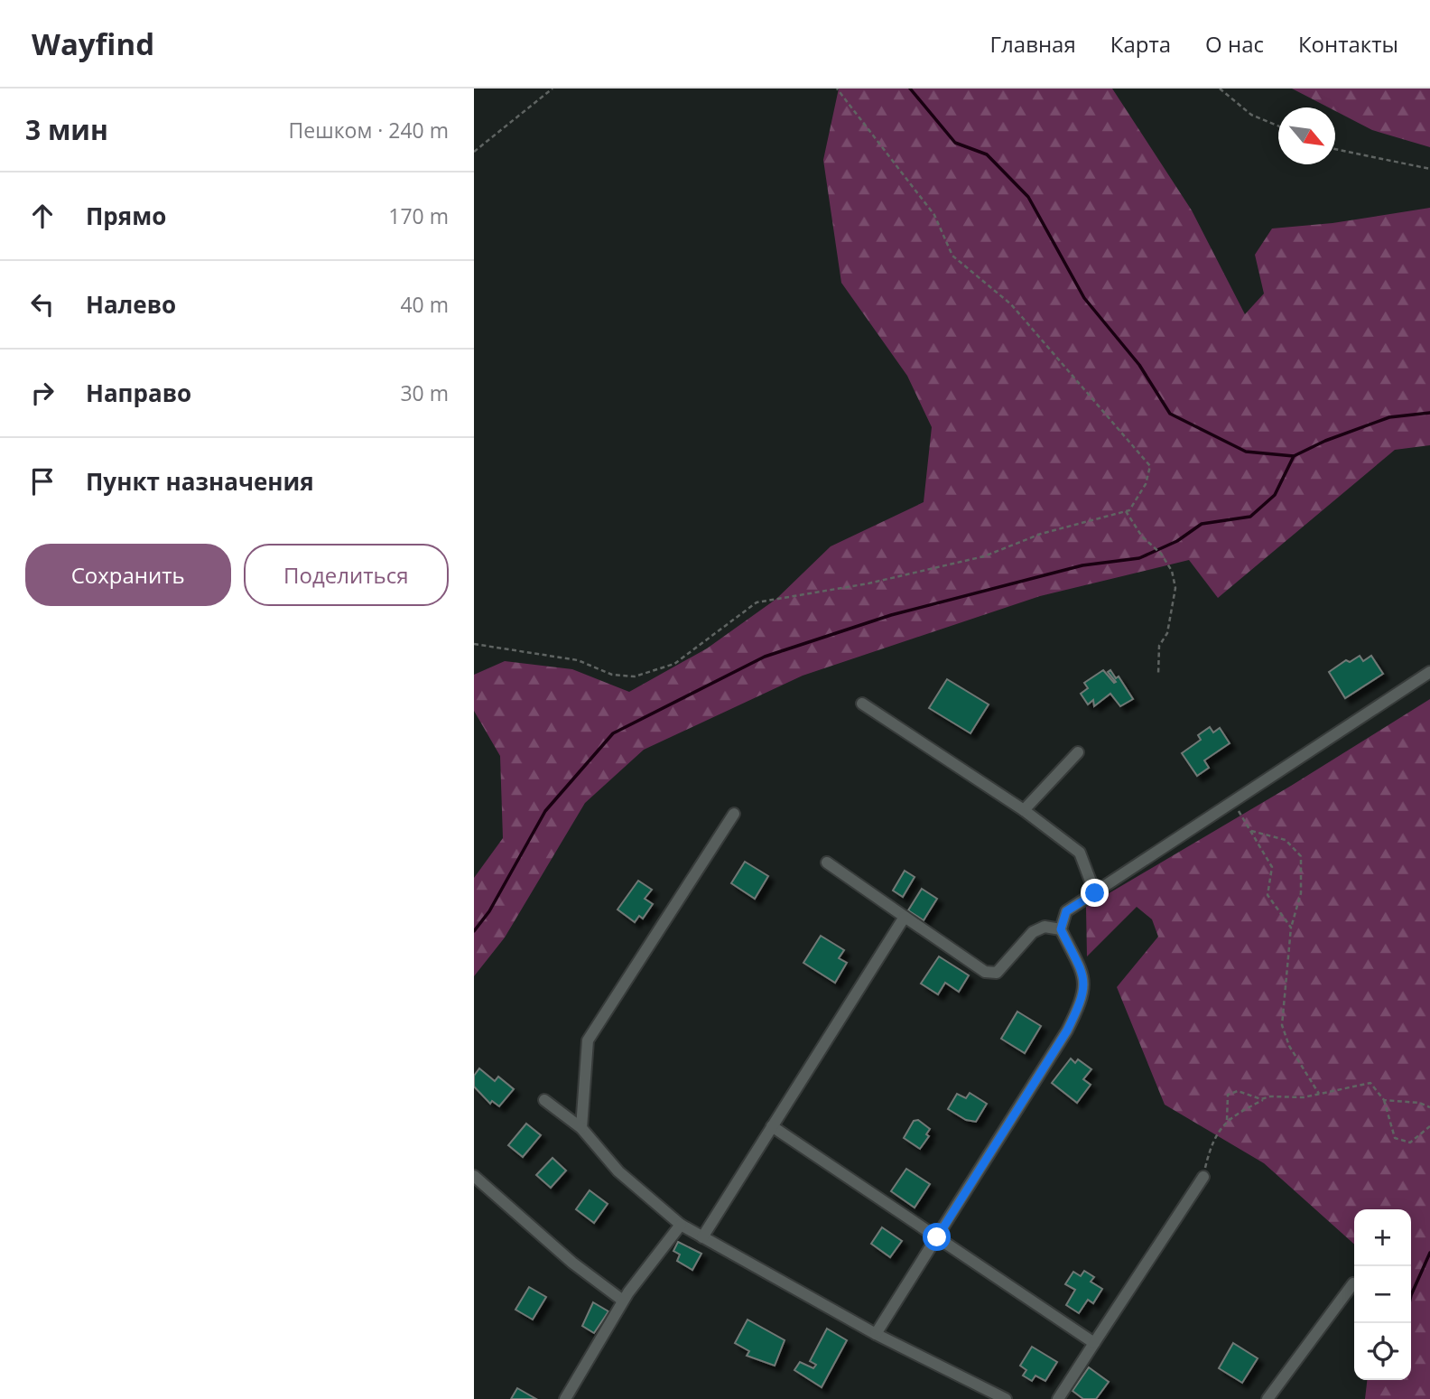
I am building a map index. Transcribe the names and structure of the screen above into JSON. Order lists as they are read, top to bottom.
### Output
{
  "north": "bottom right",
  "page": {
    "header": "Wayfind",
    "nav": [
      "Главная",
      "Карта",
      "О нас",
      "Контакты"
    ],
    "heading": ["3 мин", "Пешком · 240 m"],
    "list": [
      ["Прямо", "170 m"],
      ["Налево", "40 m"],
      ["Направо", "30 m"],
      "Пункт назначения"
    ],
    "buttons": ["Сохранить", "Поделиться"],
    "map_buttons": ["+", "−"]
  }
}
